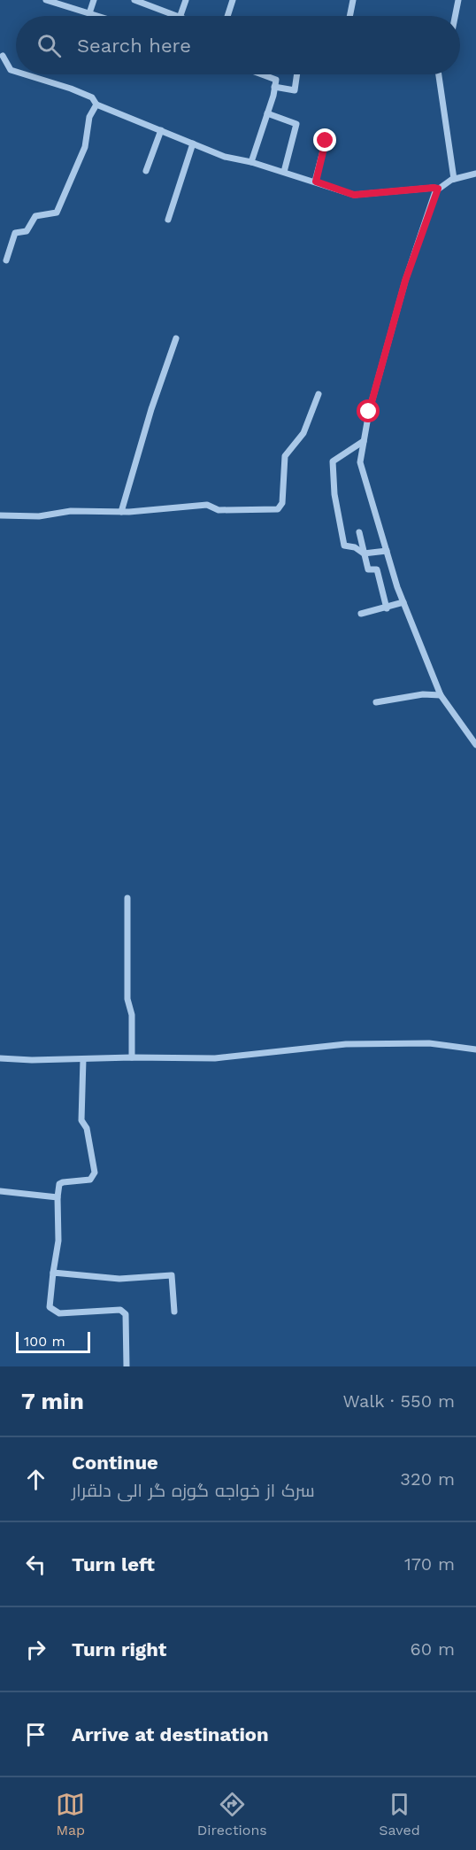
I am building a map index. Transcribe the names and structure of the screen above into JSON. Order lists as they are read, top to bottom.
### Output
{
  "scale_bar": "100 m",
  "page": {
    "search": "Search here",
    "scale": "100 m",
    "heading": ["7 min", "Walk · 550 m"],
    "list": [
      ["Continue", "سرک از خواجه گوزه گر الی دلقرار", "320 m"],
      ["Turn left", "170 m"],
      ["Turn right", "60 m"],
      "Arrive at destination"
    ],
    "nav": ["Map", "Directions", "Saved"]
  }
}
